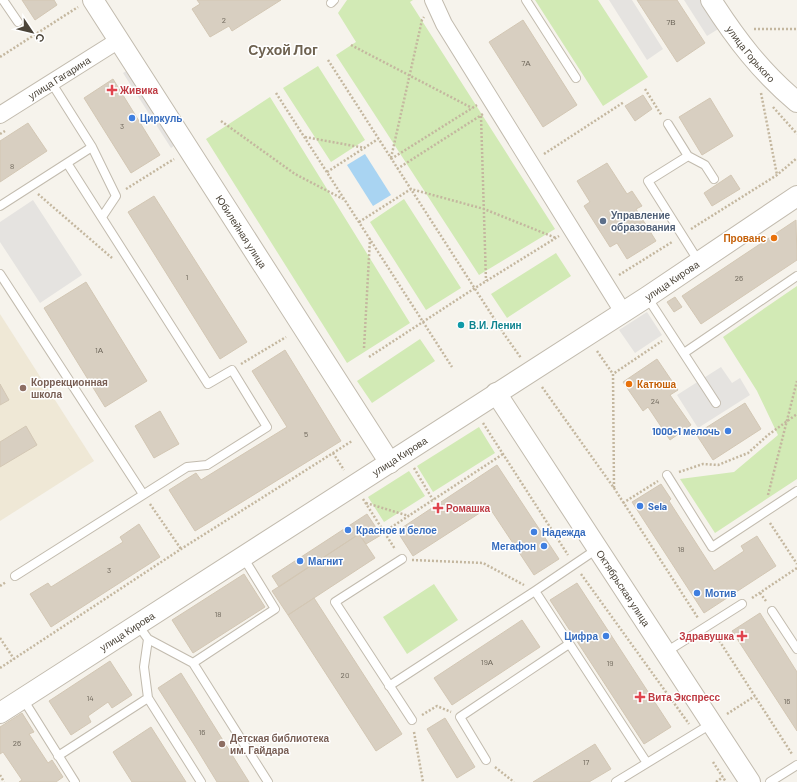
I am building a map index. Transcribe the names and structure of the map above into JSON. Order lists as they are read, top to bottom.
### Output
{
  "streets": {
    "street": [
      "улица Горького",
      "улица Гагарина",
      "Юбилейная улица",
      "улица Кирова",
      "Октябрьская улица"
    ]
  },
  "crossings": [
    ["улица Гагарина", "Юбилейная улица"],
    ["Юбилейная улица", "улица Кирова"],
    ["улица Кирова", "Октябрьская улица"]
  ],
  "districts": ["Сухой Лог"],
  "places": {
    "health": [
      "Живика",
      "Ромашка",
      "Здравушка",
      "Вита Экспресс"
    ],
    "other": [
      "Циркуль",
      "Управление образования",
      "Прованс",
      "В.И. Ленин",
      "Катюша",
      "Коррекционная школа",
      "1000+1 мелочь",
      "Sela",
      "Красное и белое",
      "Надежда",
      "Мегафон",
      "Магнит",
      "Мотив",
      "Цифра",
      "Детская библиотека им. Гайдара"
    ]
  },
  "house_numbers": [
    "2",
    "7В",
    "7А",
    "3",
    "8",
    "1",
    "26",
    "1А",
    "24",
    "5",
    "18",
    "3",
    "18",
    "19А",
    "19",
    "20",
    "14",
    "16",
    "16",
    "26",
    "17"
  ],
  "north": "bottom right"
}
